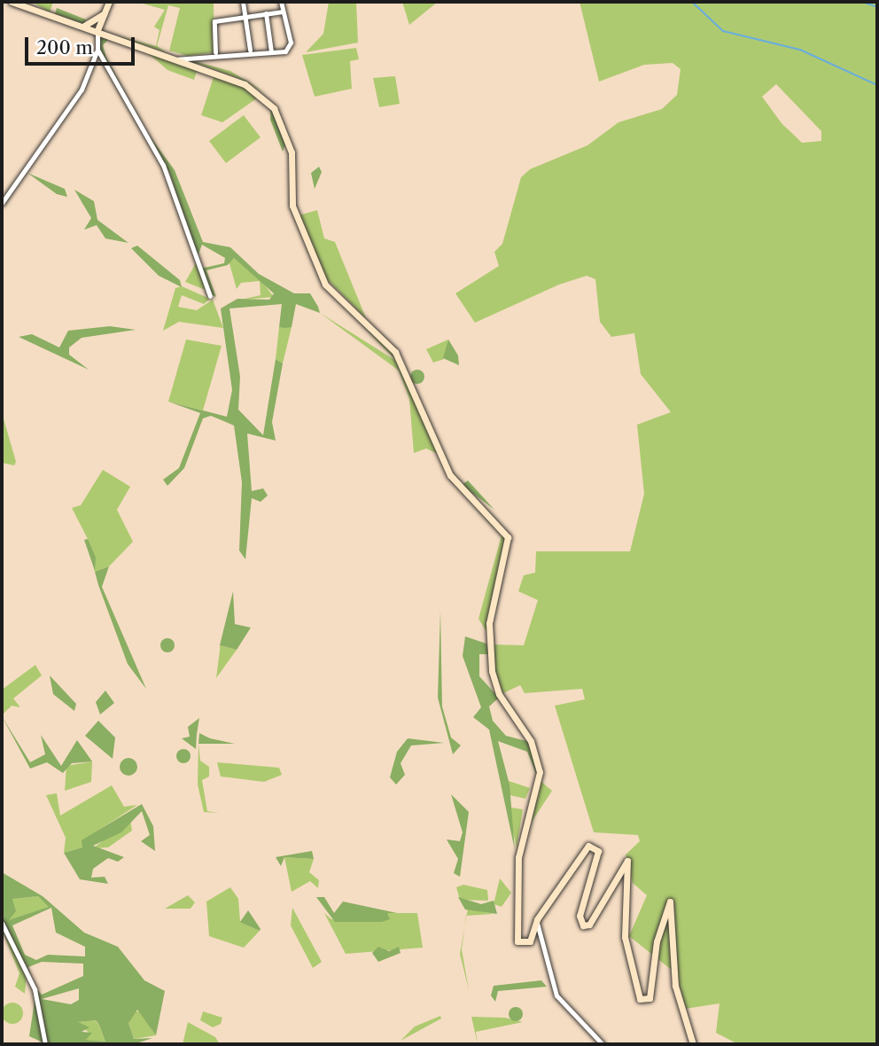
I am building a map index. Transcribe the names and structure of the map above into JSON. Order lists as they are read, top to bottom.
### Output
{
  "scale_bar": "200 m"
}
